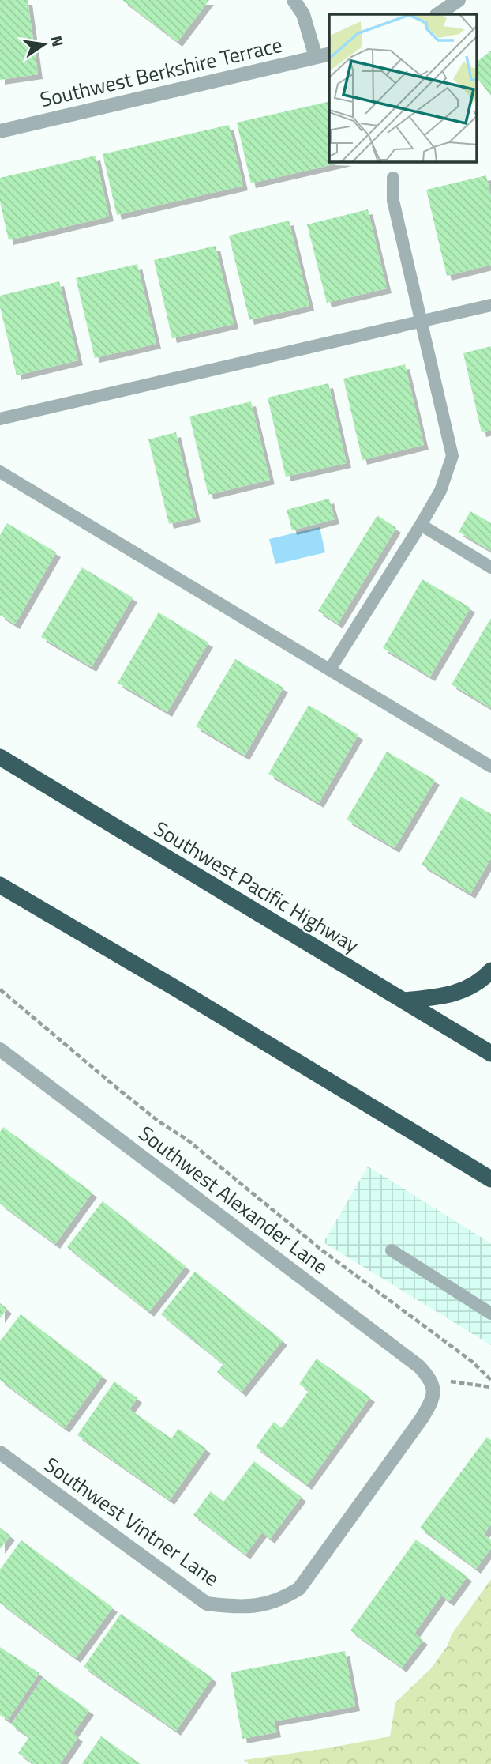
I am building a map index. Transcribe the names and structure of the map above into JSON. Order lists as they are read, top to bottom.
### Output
{
  "streets": {
    "highway": ["Southwest Pacific Highway"],
    "street": ["Southwest Berkshire Terrace", "Southwest Alexander Lane", "Southwest Vintner Lane"]
  },
  "crossings": [
    ["Southwest Alexander Lane", "Southwest Vintner Lane"]
  ],
  "north": "right"
}
